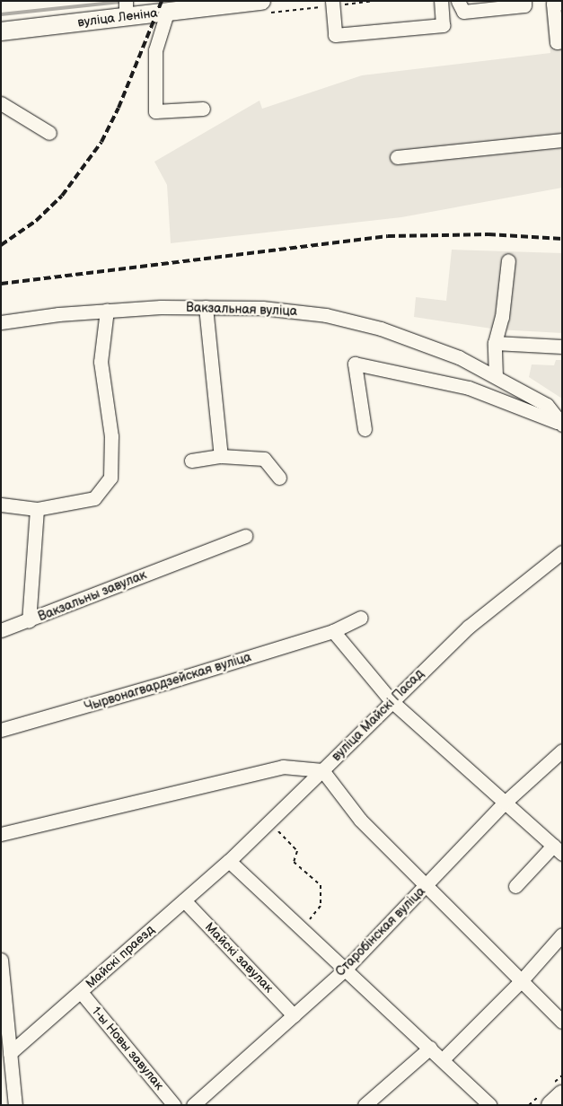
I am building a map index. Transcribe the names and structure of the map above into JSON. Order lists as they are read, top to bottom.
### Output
{
  "streets": {
    "main road": ["вуліца Леніна"],
    "street": [
      "Вакзальная вуліца",
      "Вакзальны завулак",
      "Чырвонагвардзейская вуліца",
      "вуліца Майскі Пасад",
      "Старобінская вуліца",
      "Майскі праезд",
      "Майскі завулак",
      "1-ы Новы завулак"
    ]
  },
  "crossings": [
    ["вуліца Майскі Пасад", "Майскі праезд"],
    ["Старобінская вуліца", "Майскі завулак"],
    ["Майскі праезд", "Майскі завулак"],
    ["Майскі праезд", "1-ы Новы завулак"]
  ]
}
